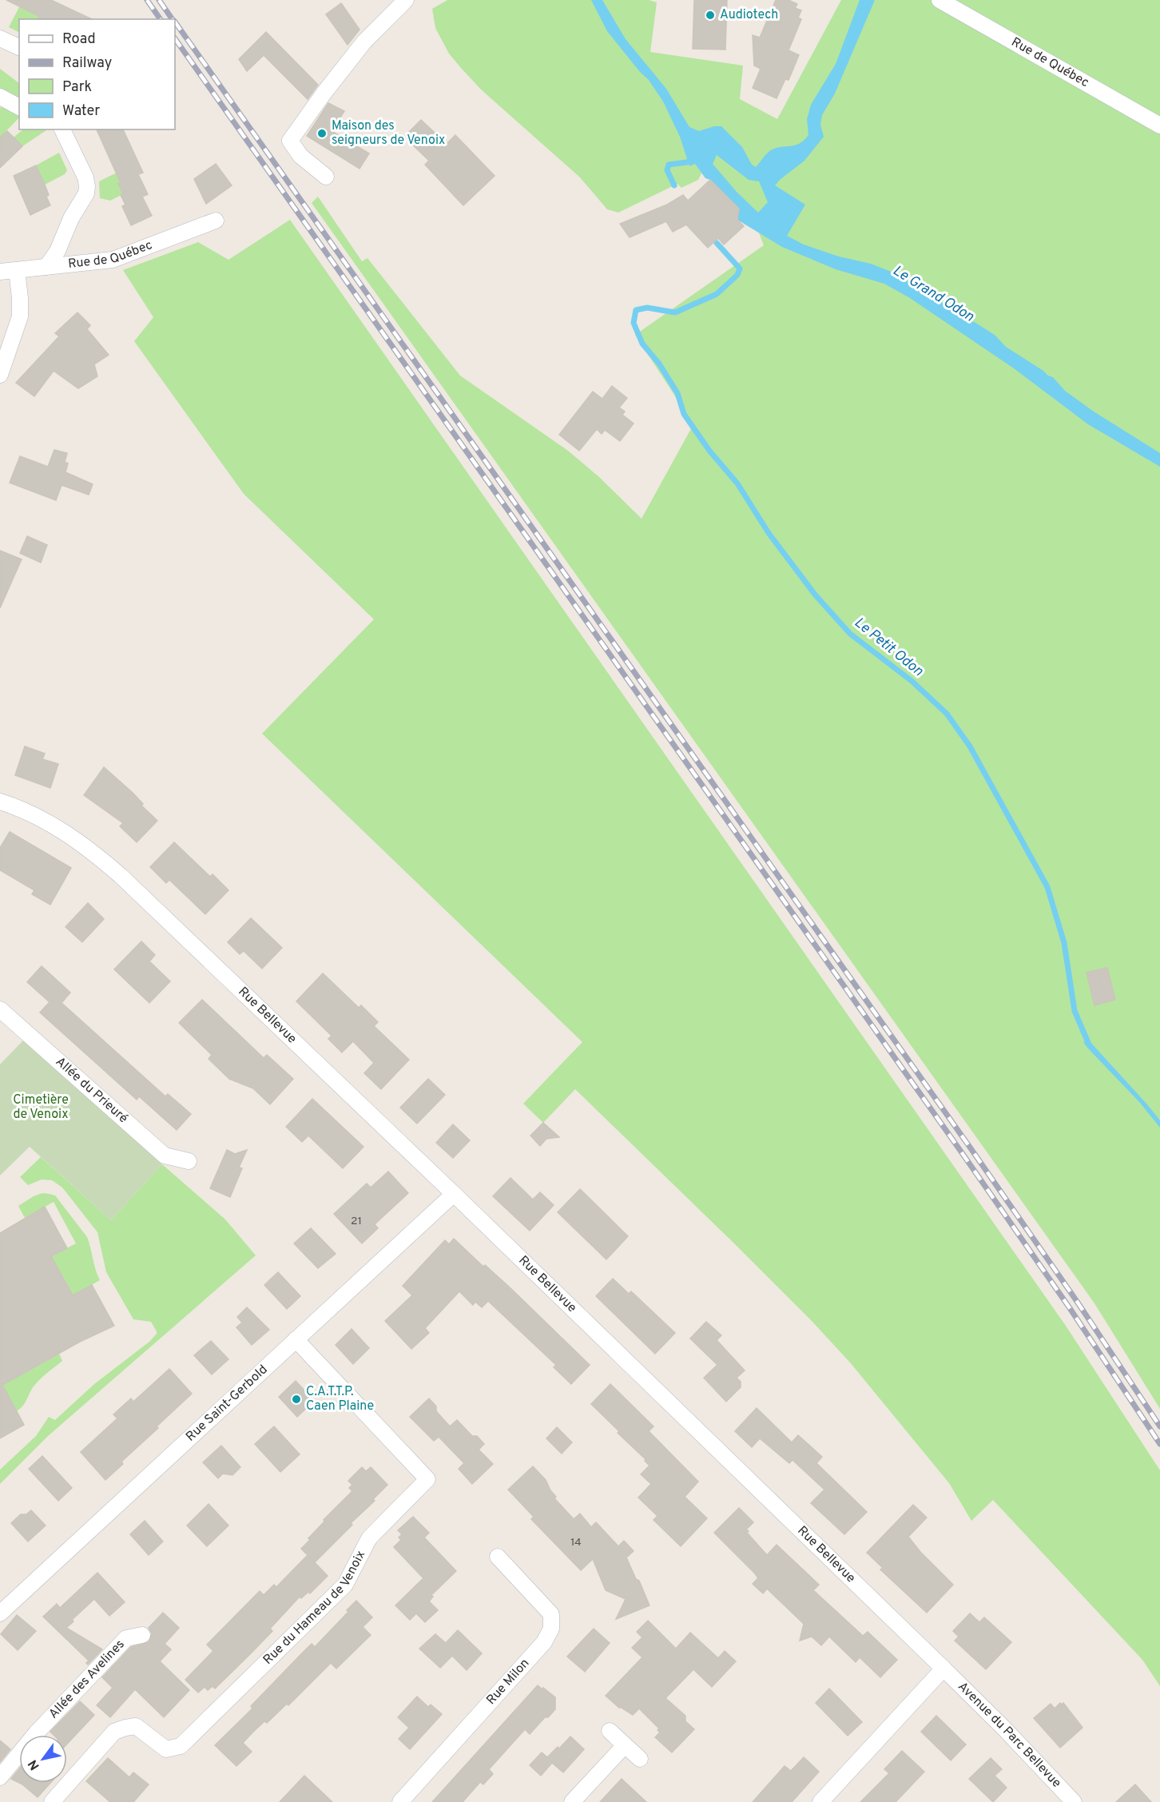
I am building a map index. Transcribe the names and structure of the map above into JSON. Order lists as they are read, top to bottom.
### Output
{
  "streets": {
    "street": [
      "Rue de Québec",
      "Rue Bellevue",
      "Allée du Prieuré",
      "Rue Saint-Gerbold",
      "Rue du Hameau de Venoix",
      "Allée des Avelines",
      "Rue Milon",
      "Avenue du Parc Bellevue"
    ]
  },
  "crossings": [
    ["Rue Bellevue", "Rue Saint-Gerbold"],
    ["Rue Bellevue", "Avenue du Parc Bellevue"],
    ["Rue Saint-Gerbold", "Rue du Hameau de Venoix"]
  ],
  "water": ["Le Grand Odon", "Le Petit Odon"],
  "parks": ["Cimetière de Venoix"],
  "places": ["Audiotech", "Maison des seigneurs de Venoix", "C.A.T.T.P. Caen Plaine"],
  "house_numbers": ["21", "14"],
  "legend": [
    "Road",
    "Railway",
    "Park",
    "Water"
  ],
  "north": "bottom left"
}
